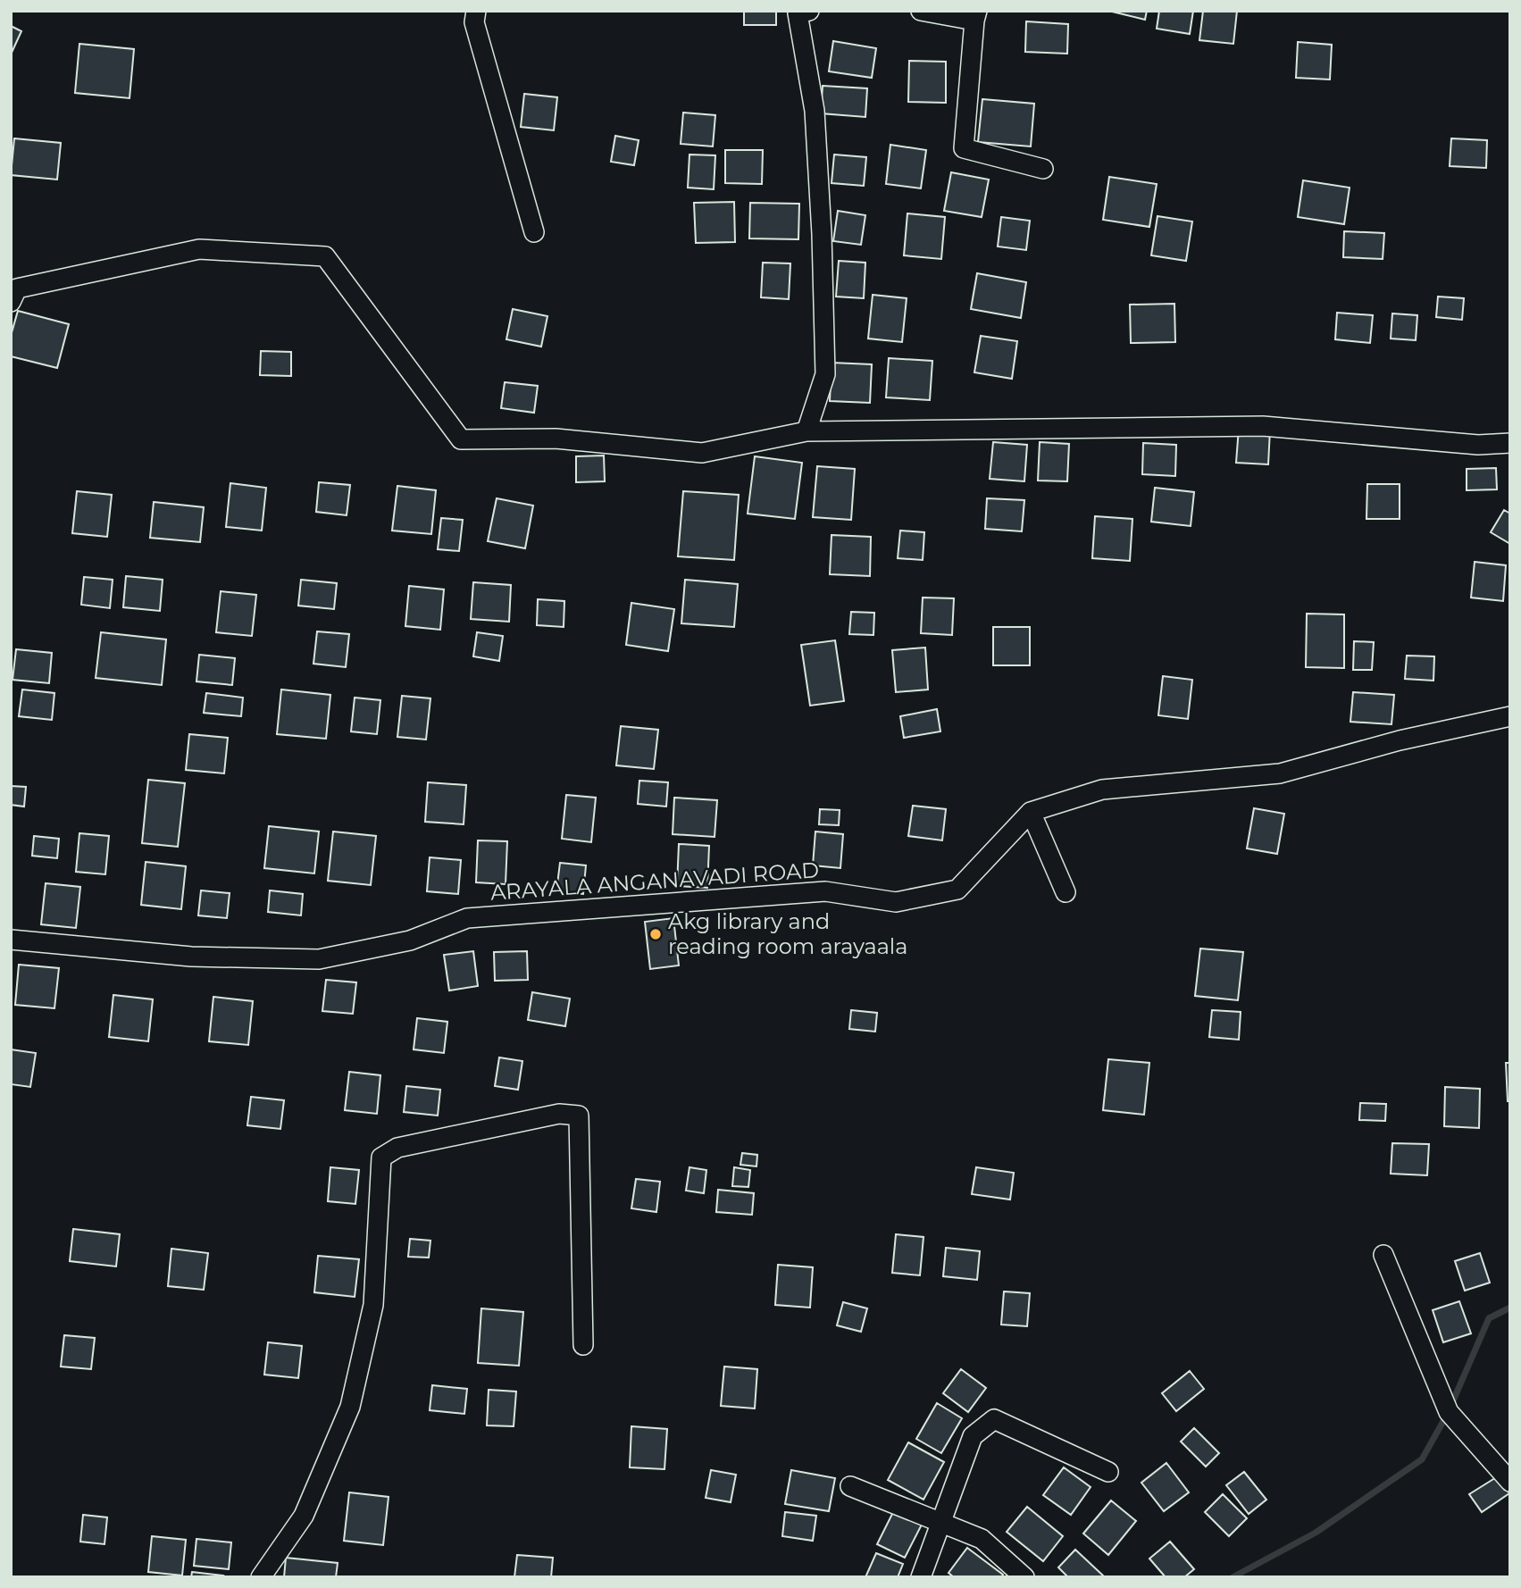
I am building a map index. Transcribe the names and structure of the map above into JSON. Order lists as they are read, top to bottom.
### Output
{
  "streets": {
    "street": ["ARAYALA ANGANAVADI ROAD"]
  },
  "places": ["Akg library and reading room arayaala"]
}
